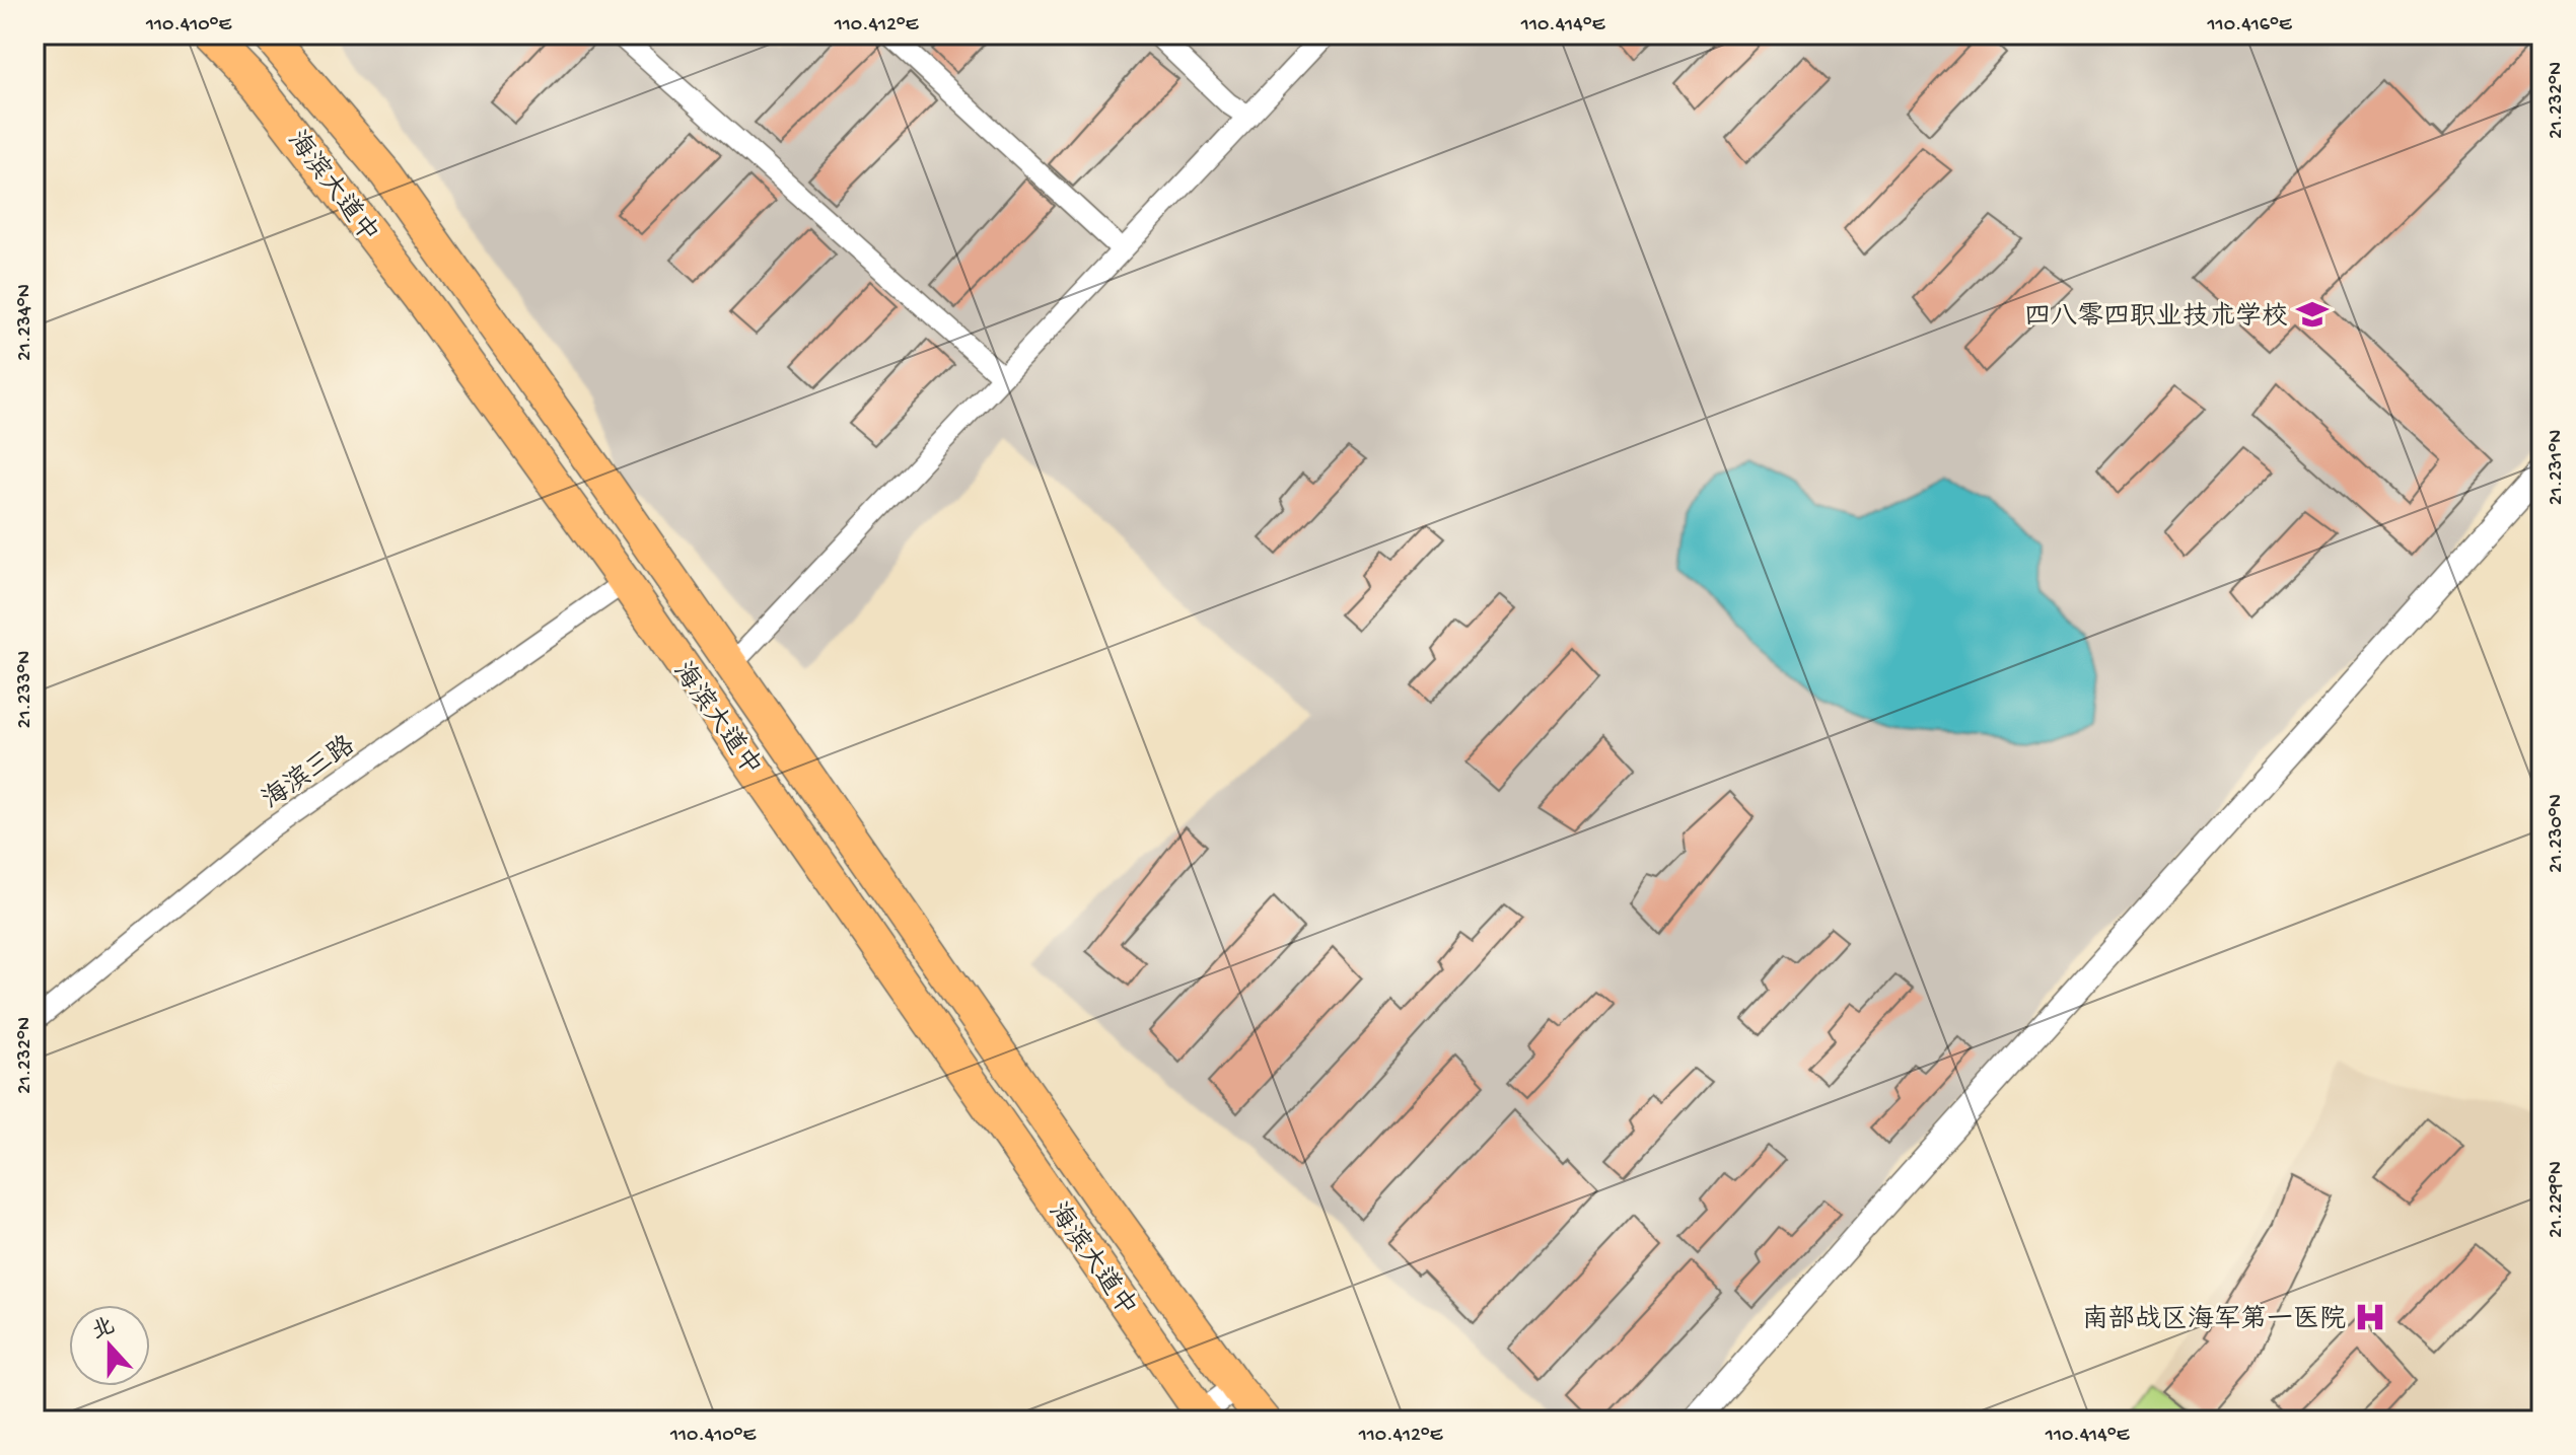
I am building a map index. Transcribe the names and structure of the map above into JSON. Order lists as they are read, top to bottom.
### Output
{
  "streets": {
    "main road": ["海滨大道中"],
    "street": ["海滨三路"]
  },
  "crossings": [
    ["海滨大道中", "海滨三路"]
  ],
  "places": {
    "school or university": ["四八零四职业技术学校"],
    "hospital": ["南部战区海军第一医院"]
  },
  "north": "top",
  "coordinates": [
    "110.410°E",
    "110.412°E",
    "110.414°E",
    "110.416°E",
    "21.232°N",
    "21.234°N",
    "21.231°N",
    "21.233°N",
    "21.230°N",
    "21.229°N"
  ]
}
